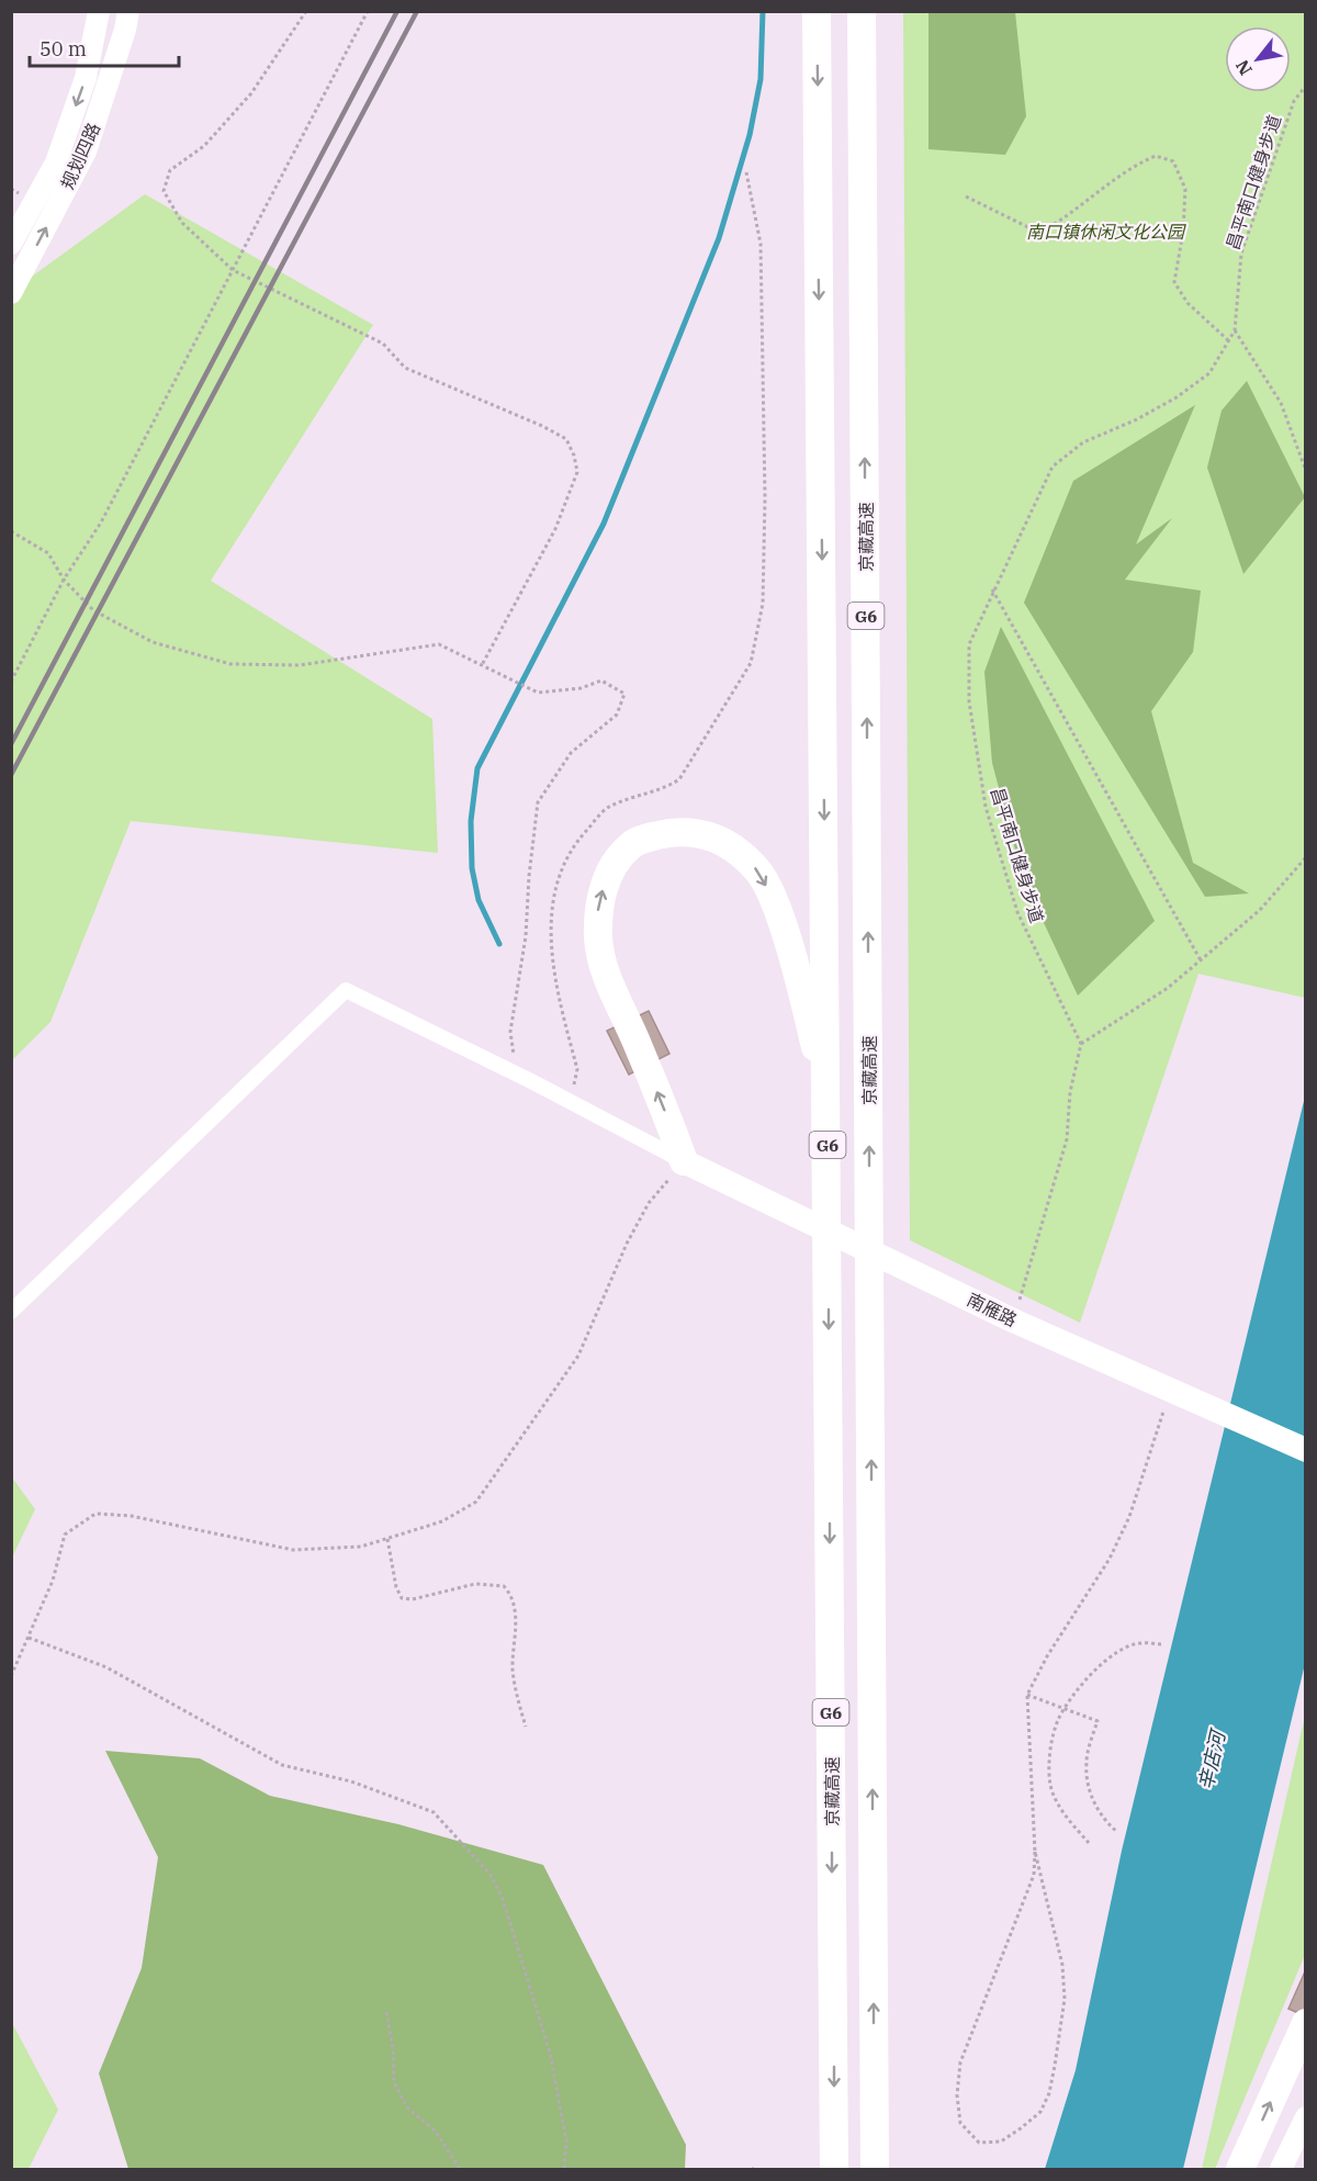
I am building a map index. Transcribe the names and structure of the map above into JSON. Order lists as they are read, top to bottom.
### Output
{
  "streets": {
    "highway": ["京藏高速", "G6"],
    "main road": ["规划四路", "南雁路"],
    "path": ["昌平南口健身步道"]
  },
  "crossings": [
    ["京藏高速", "G6"]
  ],
  "water": ["辛店河"],
  "parks": ["南口镇休闲文化公园"],
  "scale_bar": "50 m",
  "north": "bottom left"
}
